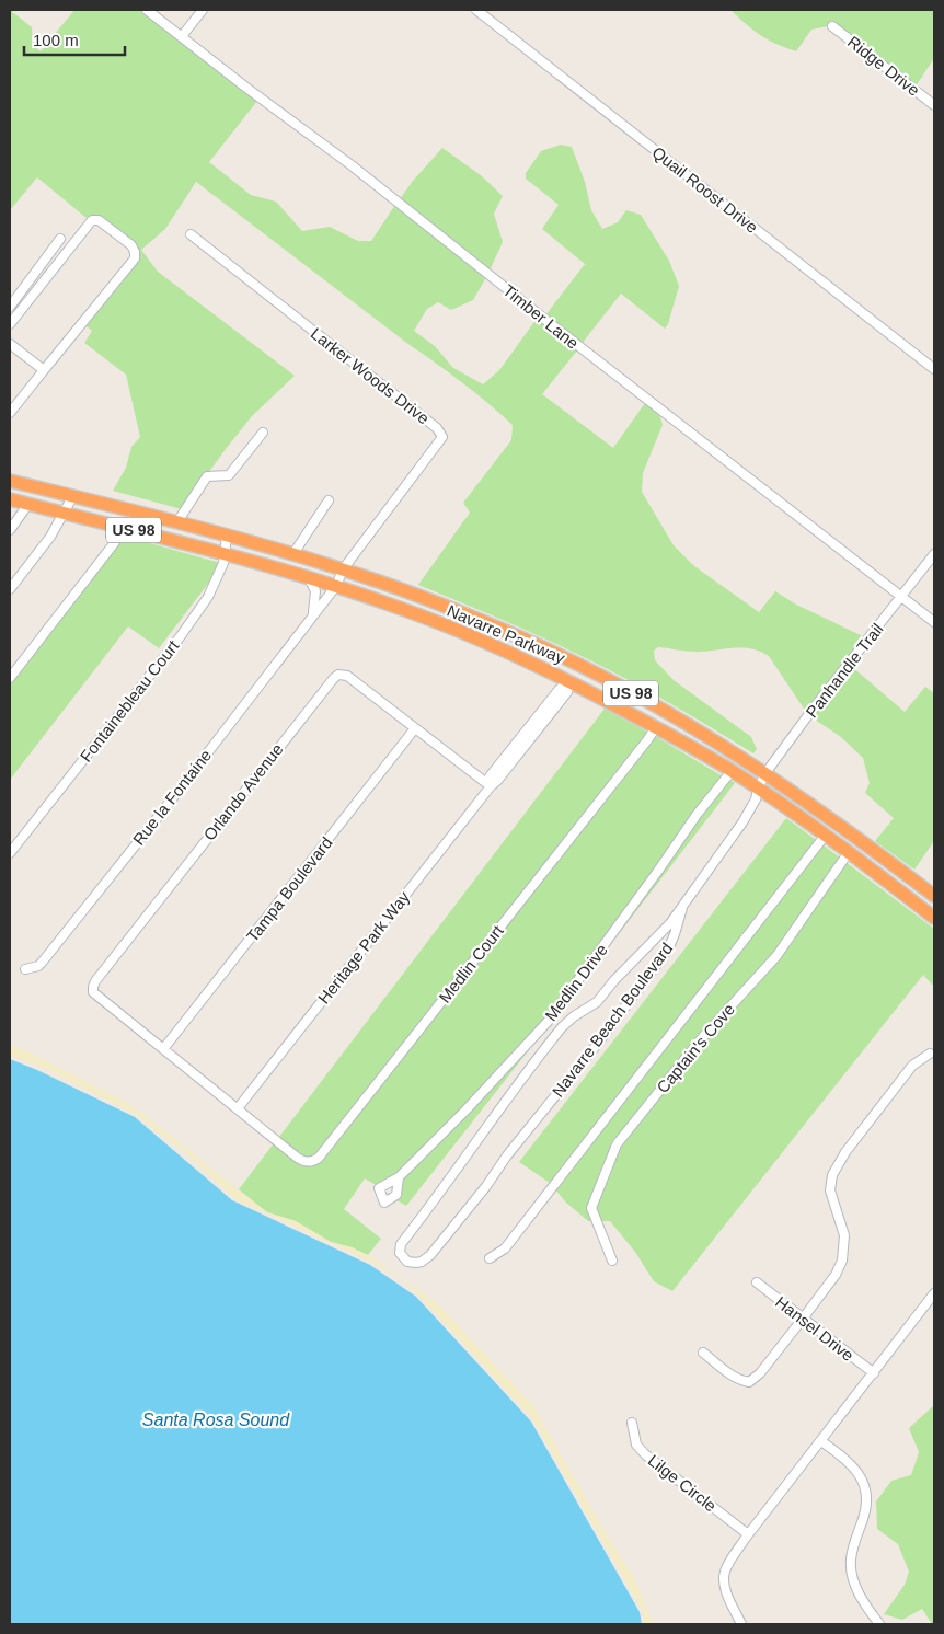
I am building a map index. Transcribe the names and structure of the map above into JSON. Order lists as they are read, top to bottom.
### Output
{
  "streets": {
    "highway": ["US 98", "Navarre Parkway"],
    "street": [
      "Ridge Drive",
      "Quail Roost Drive",
      "Timber Lane",
      "Larker Woods Drive",
      "Panhandle Trail",
      "Fontainebleau Court",
      "Orlando Avenue",
      "Rue la Fontaine",
      "Tampa Boulevard",
      "Heritage Park Way",
      "Medlin Court",
      "Medlin Drive",
      "Navarre Beach Boulevard",
      "Captain's Cove",
      "Hansel Drive",
      "Lilge Circle"
    ]
  },
  "crossings": [
    ["Timber Lane", "Panhandle Trail"],
    ["Larker Woods Drive", "Navarre Parkway"],
    ["Larker Woods Drive", "Rue la Fontaine"],
    ["Navarre Parkway", "Panhandle Trail"],
    ["Navarre Parkway", "Fontainebleau Court"],
    ["Navarre Parkway", "Rue la Fontaine"],
    ["Navarre Parkway", "Heritage Park Way"],
    ["Navarre Parkway", "Medlin Court"],
    ["Navarre Parkway", "Medlin Drive"],
    ["Navarre Parkway", "Captain's Cove"],
    ["Panhandle Trail", "Navarre Beach Boulevard"],
    ["Orlando Avenue", "Tampa Boulevard"],
    ["Orlando Avenue", "Heritage Park Way"],
    ["Heritage Park Way", "Medlin Court"]
  ],
  "water": ["Santa Rosa Sound"],
  "scale_bar": "100 m"
}
